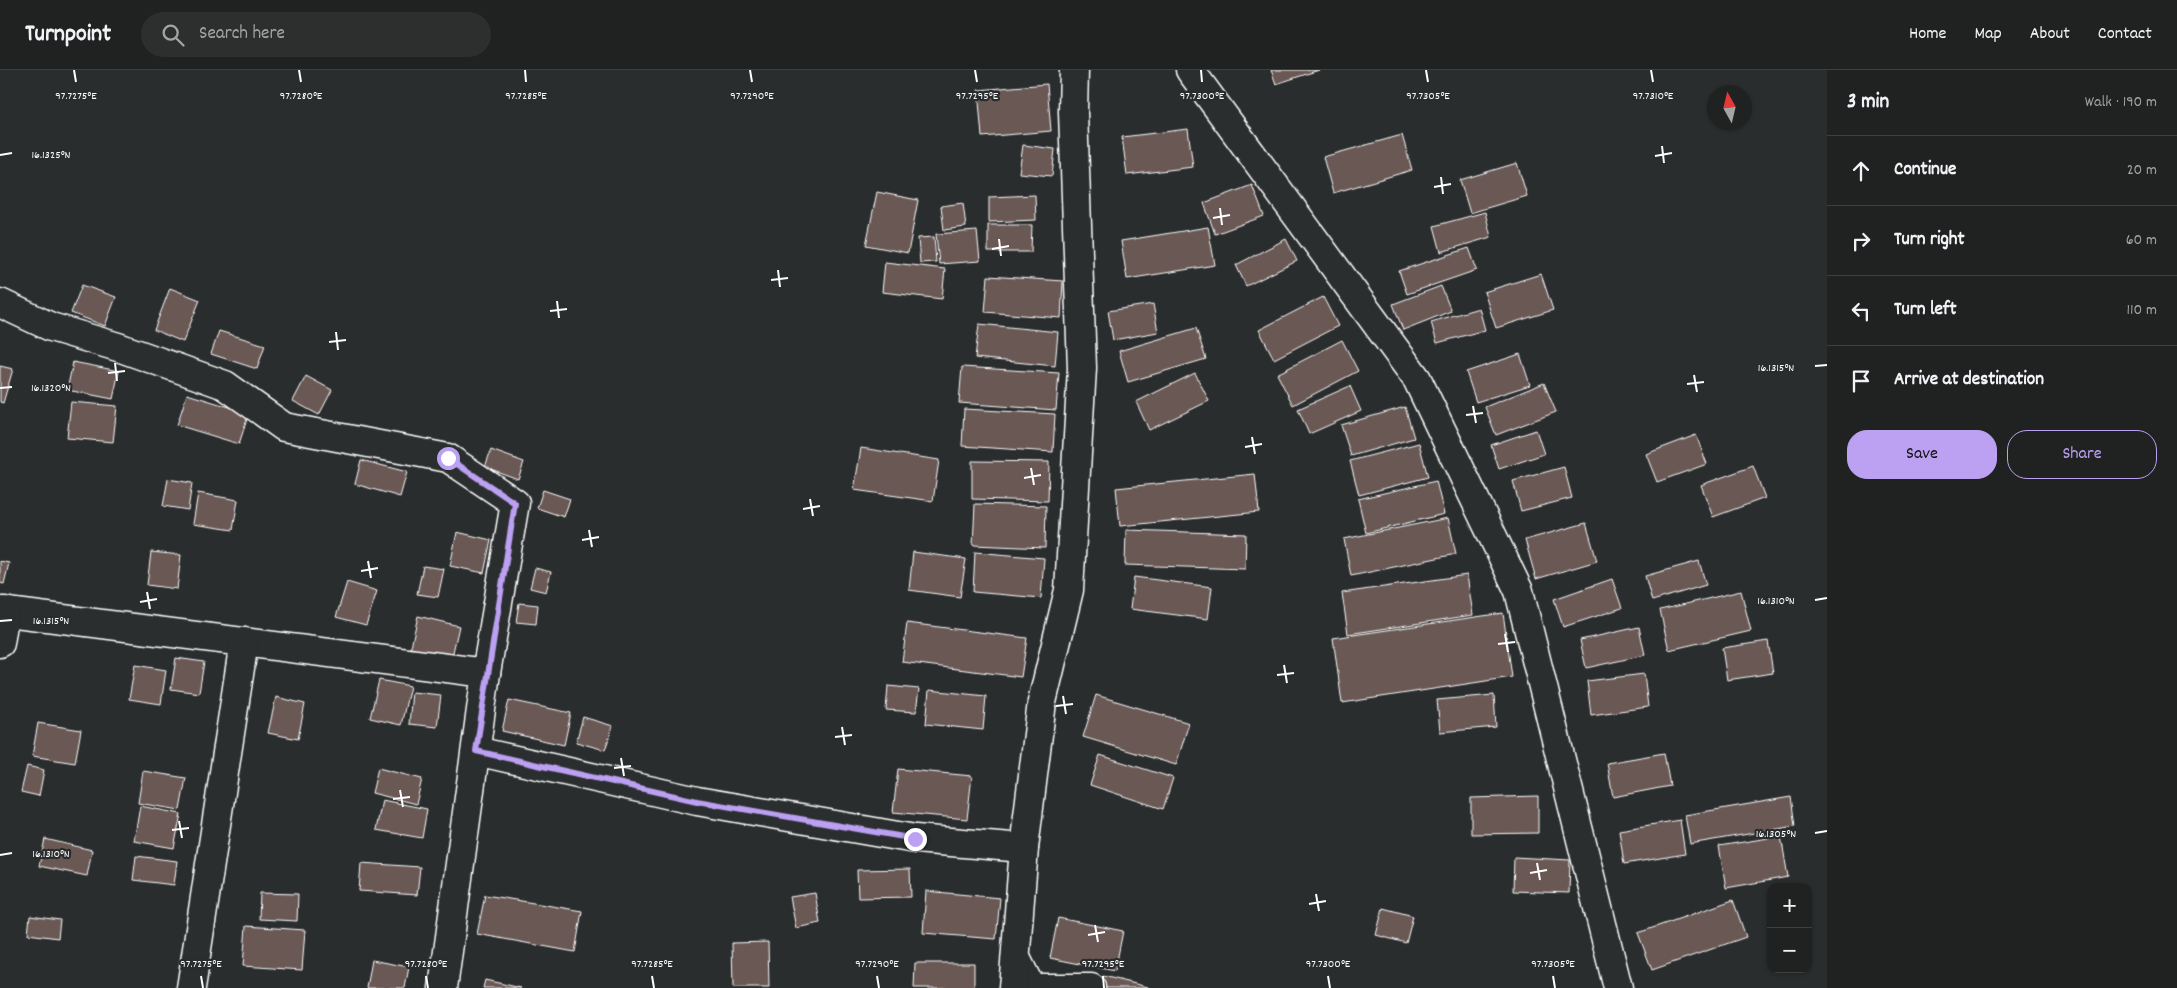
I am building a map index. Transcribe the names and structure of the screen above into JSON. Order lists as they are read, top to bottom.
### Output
{
  "north": "top",
  "page": {
    "header": "Turnpoint",
    "search": "Search here",
    "nav": [
      "Home",
      "Map",
      "About",
      "Contact"
    ],
    "heading": ["3 min", "Walk · 190 m"],
    "list": [
      ["Continue", "20 m"],
      ["Turn right", "60 m"],
      ["Turn left", "110 m"],
      "Arrive at destination"
    ],
    "buttons": ["Save", "Share"],
    "map_buttons": ["+", "−"]
  },
  "coordinates": [
    "97.7275°E",
    "97.7280°E",
    "97.7285°E",
    "97.7290°E",
    "97.7295°E",
    "97.7300°E",
    "97.7305°E",
    "97.7310°E",
    "16.1325°N",
    "16.1315°N",
    "16.1320°N",
    "16.1310°N",
    "16.1305°N"
  ]
}
